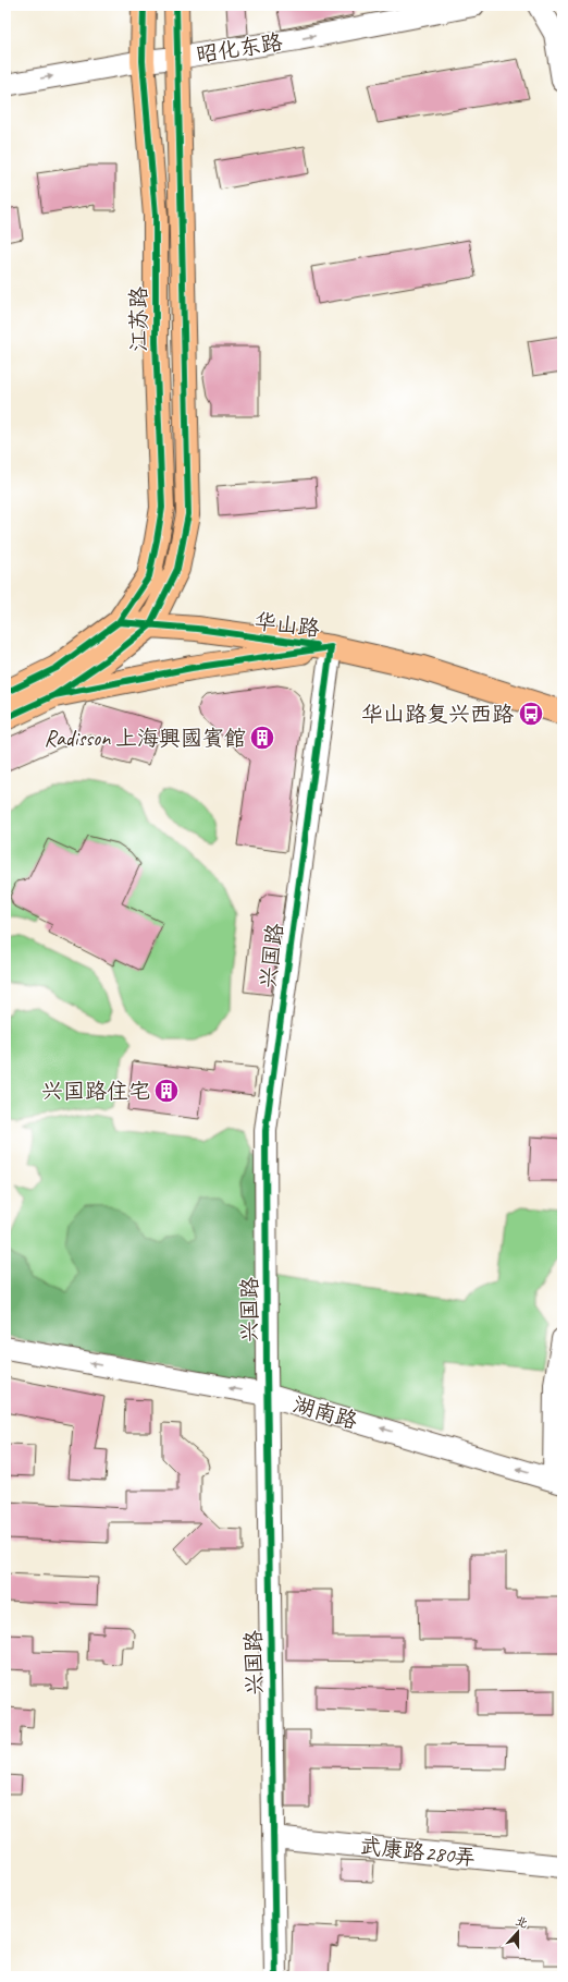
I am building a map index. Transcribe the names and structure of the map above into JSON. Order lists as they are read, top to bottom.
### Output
{
  "streets": {
    "main road": ["江苏路", "华山路"],
    "street": [
      "昭化东路",
      "兴国路",
      "湖南路",
      "武康路280弄"
    ]
  },
  "crossings": [
    ["昭化东路", "江苏路"],
    ["江苏路", "华山路"],
    ["华山路", "兴国路"],
    ["兴国路", "湖南路"],
    ["兴国路", "武康路280弄"]
  ],
  "one_way": ["昭化东路", "湖南路"],
  "places": {
    "bus stop": ["华山路复兴西路"],
    "building": ["Radisson 上海興國賓館", "兴国路住宅"]
  },
  "north": "top"
}
